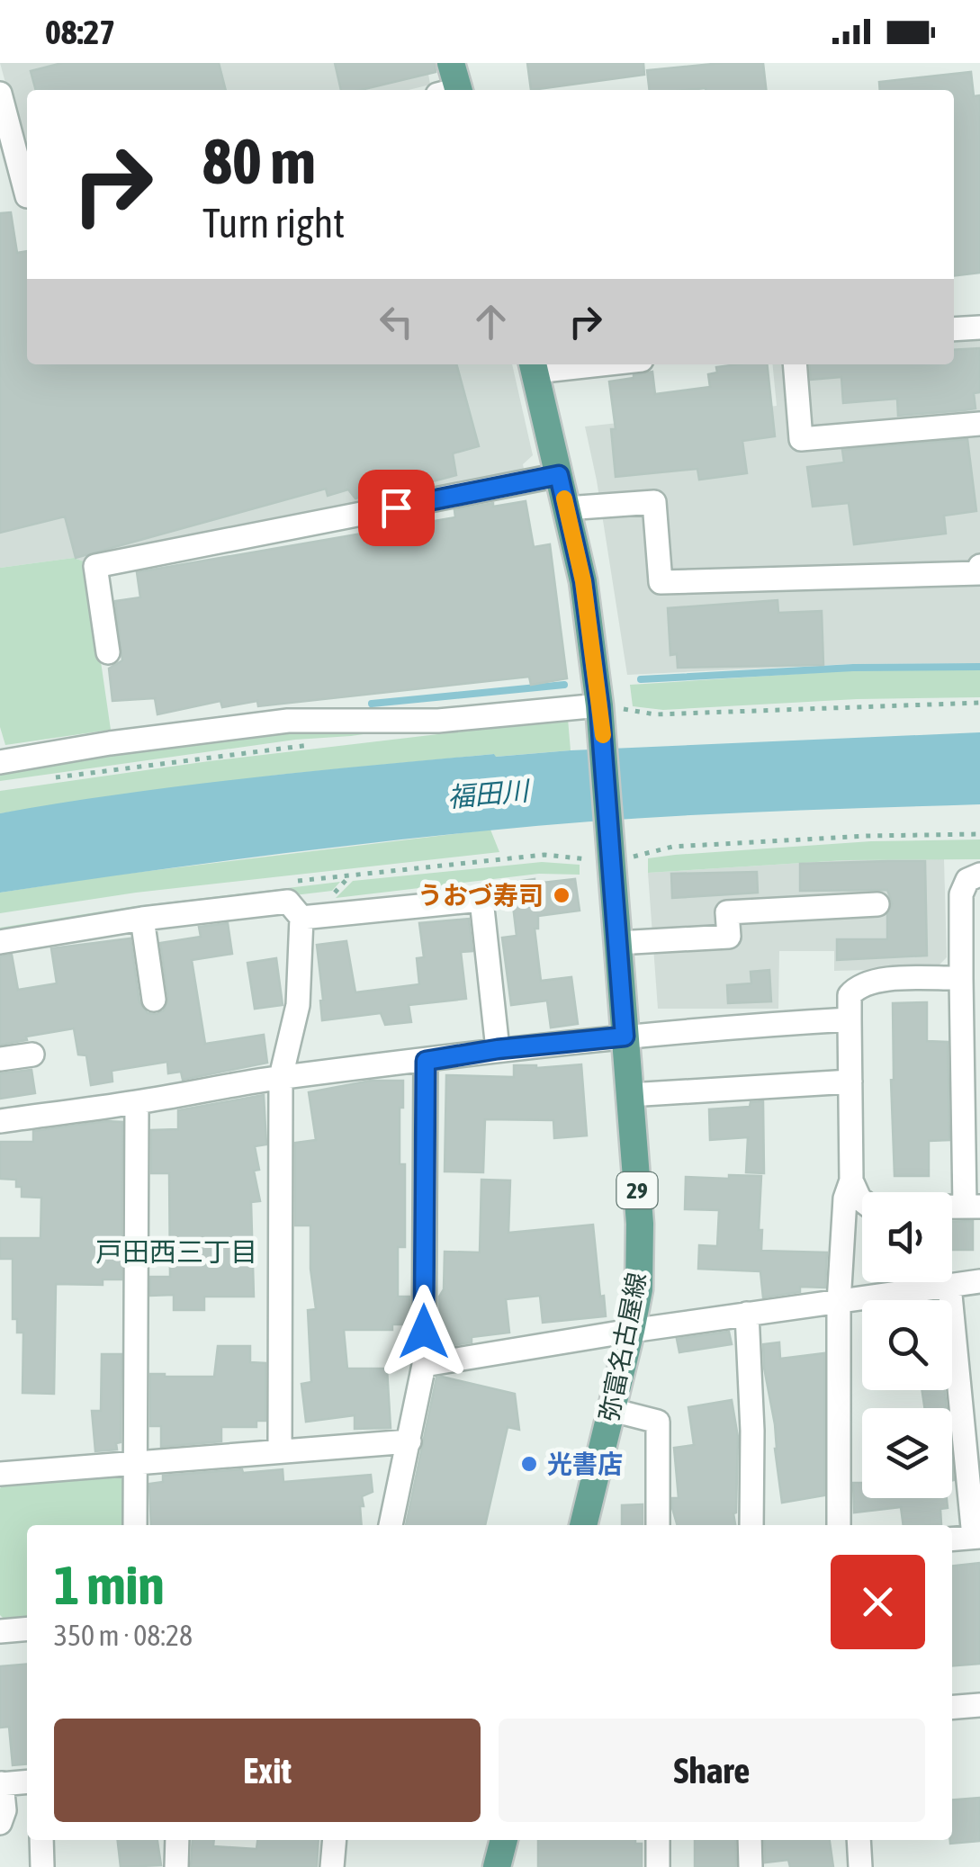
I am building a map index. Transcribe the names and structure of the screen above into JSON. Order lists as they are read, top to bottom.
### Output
{
  "streets": {
    "main road": ["29", "弥富名古屋線"]
  },
  "districts": ["戸田西三丁目"],
  "water": ["福田川"],
  "places": ["うおづ寿司", "光書店"],
  "page": {
    "status": "08:27",
    "turn": ["80 m", "Turn right"],
    "heading": ["1 min", "350 m · 08:28"],
    "buttons": ["Exit", "Share"]
  }
}
